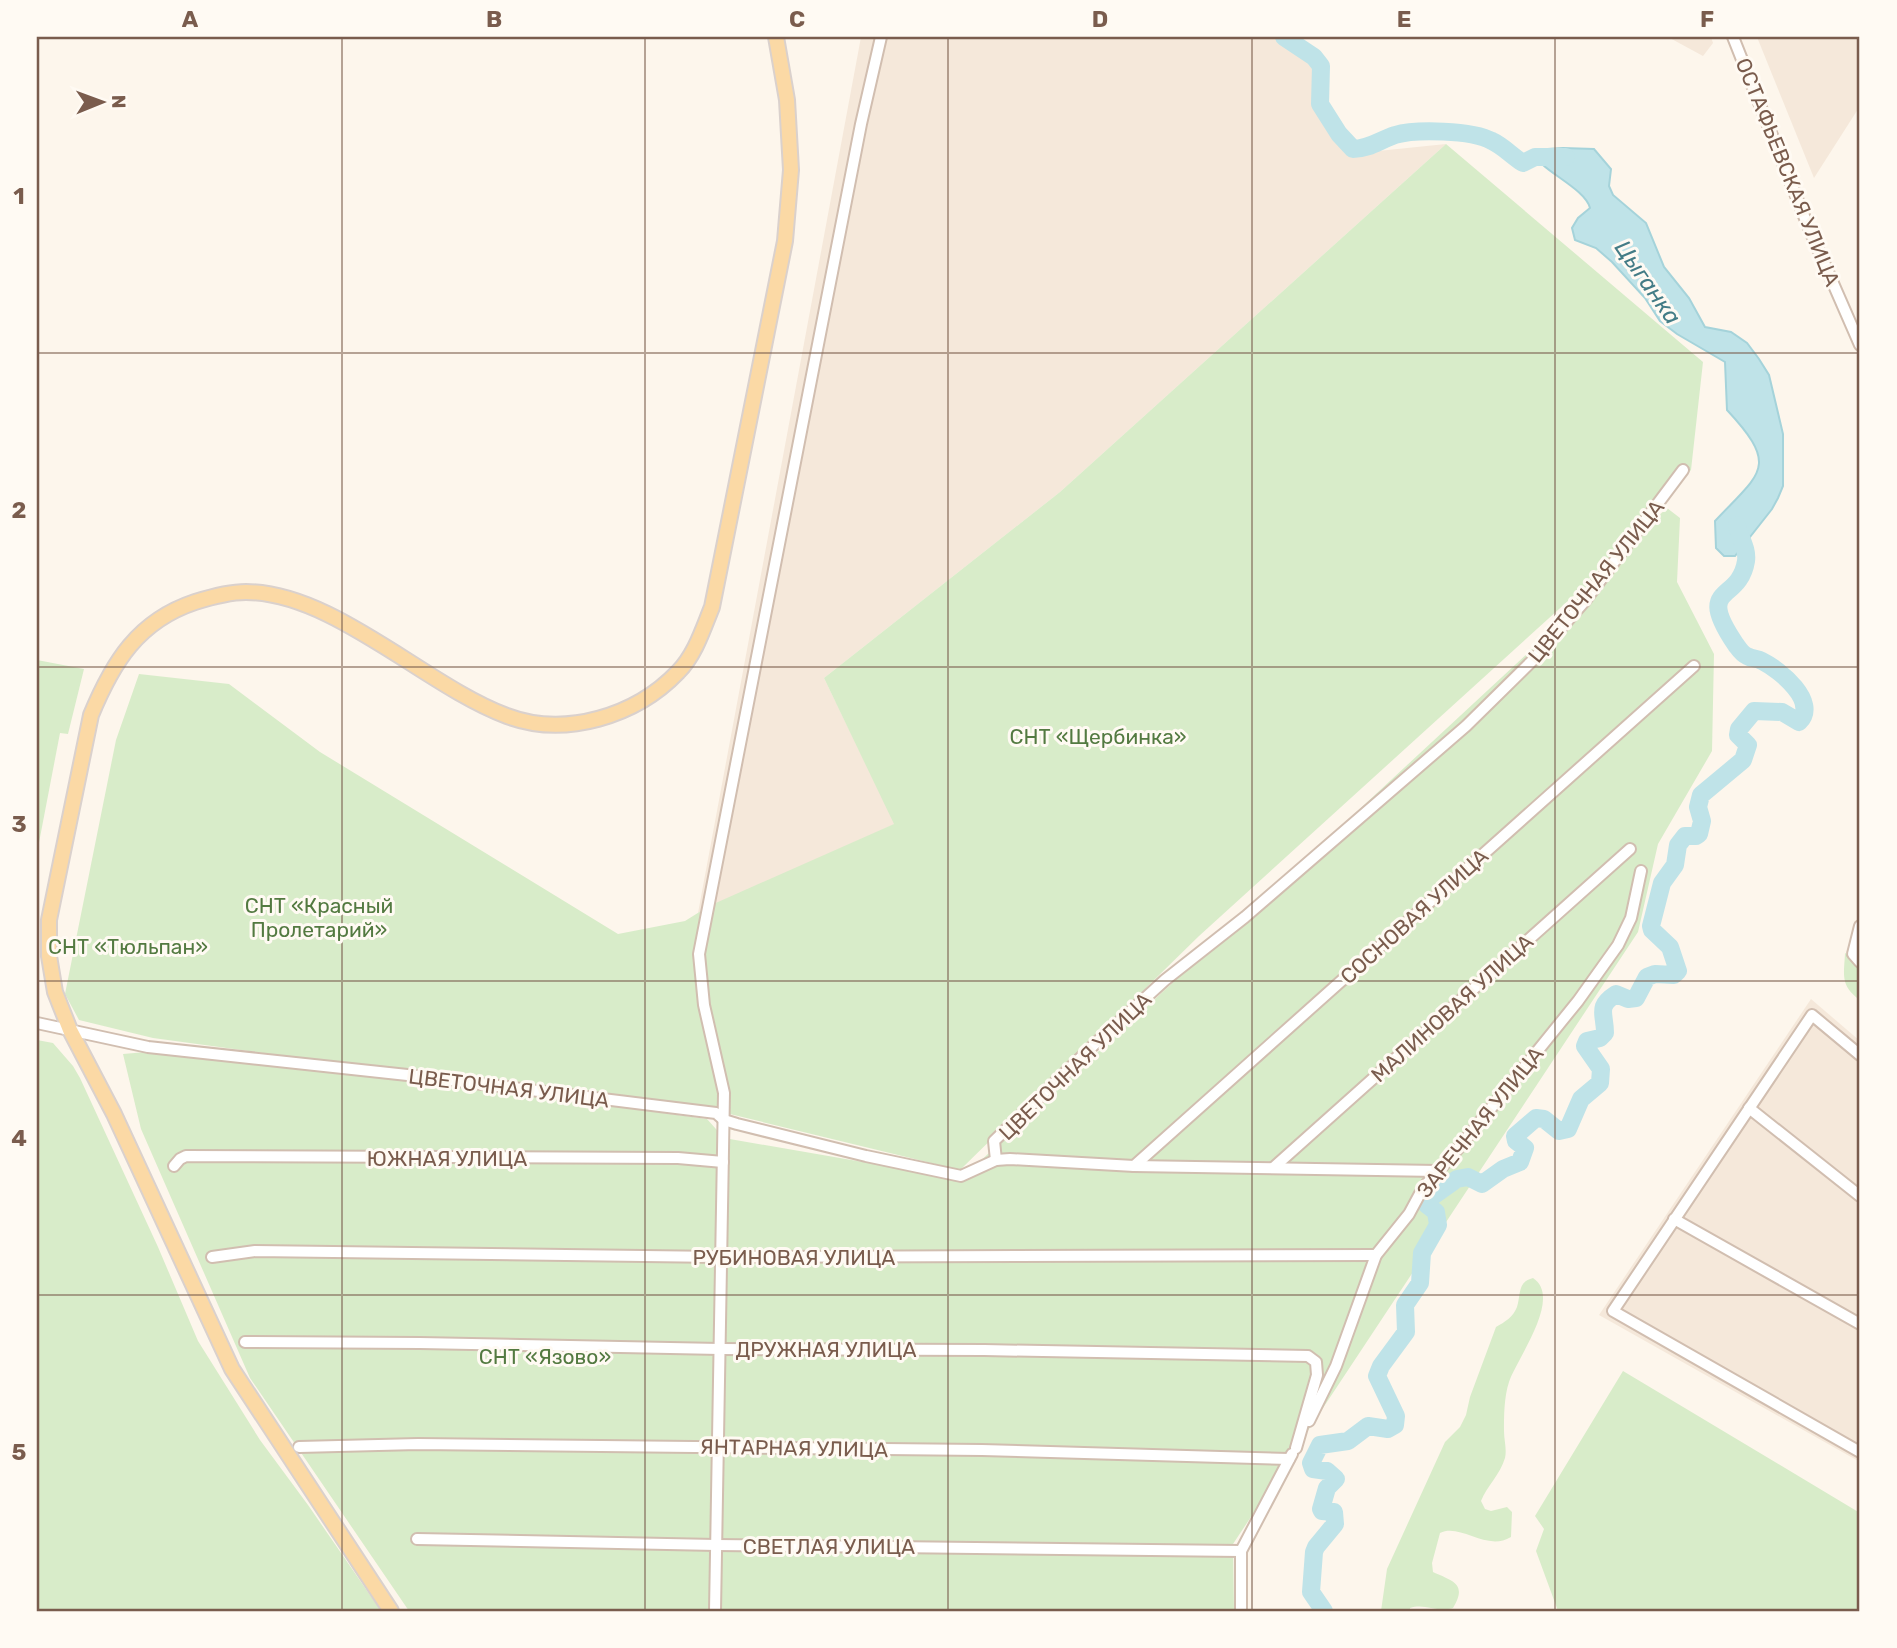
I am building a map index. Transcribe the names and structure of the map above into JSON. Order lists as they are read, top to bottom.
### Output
{
  "streets": {
    "street": [
      "ОСТАФЬЕВСКАЯ УЛИЦА",
      "ЦВЕТОЧНАЯ УЛИЦА",
      "СОСНОВАЯ УЛИЦА",
      "МАЛИНОВАЯ УЛИЦА",
      "ЗАРЕЧНАЯ УЛИЦА",
      "ЮЖНАЯ УЛИЦА",
      "РУБИНОВАЯ УЛИЦА",
      "ДРУЖНАЯ УЛИЦА",
      "ЯНТАРНАЯ УЛИЦА",
      "СВЕТЛАЯ УЛИЦА"
    ]
  },
  "crossings": [
    ["ЗАРЕЧНАЯ УЛИЦА", "РУБИНОВАЯ УЛИЦА"],
    ["ЗАРЕЧНАЯ УЛИЦА", "ДРУЖНАЯ УЛИЦА"],
    ["ЗАРЕЧНАЯ УЛИЦА", "ЯНТАРНАЯ УЛИЦА"],
    ["ЗАРЕЧНАЯ УЛИЦА", "СВЕТЛАЯ УЛИЦА"]
  ],
  "water": ["Цыганка"],
  "parks": [
    "СНТ «Щербинка»",
    "СНТ «Красный Пролетарий»",
    "СНТ «Тюльпан»",
    "СНТ «Язово»"
  ],
  "north": "right",
  "grid": {
    "columns": [
      "A",
      "B",
      "C",
      "D",
      "E",
      "F"
    ],
    "rows": [
      "1",
      "2",
      "3",
      "4",
      "5"
    ]
  }
}
